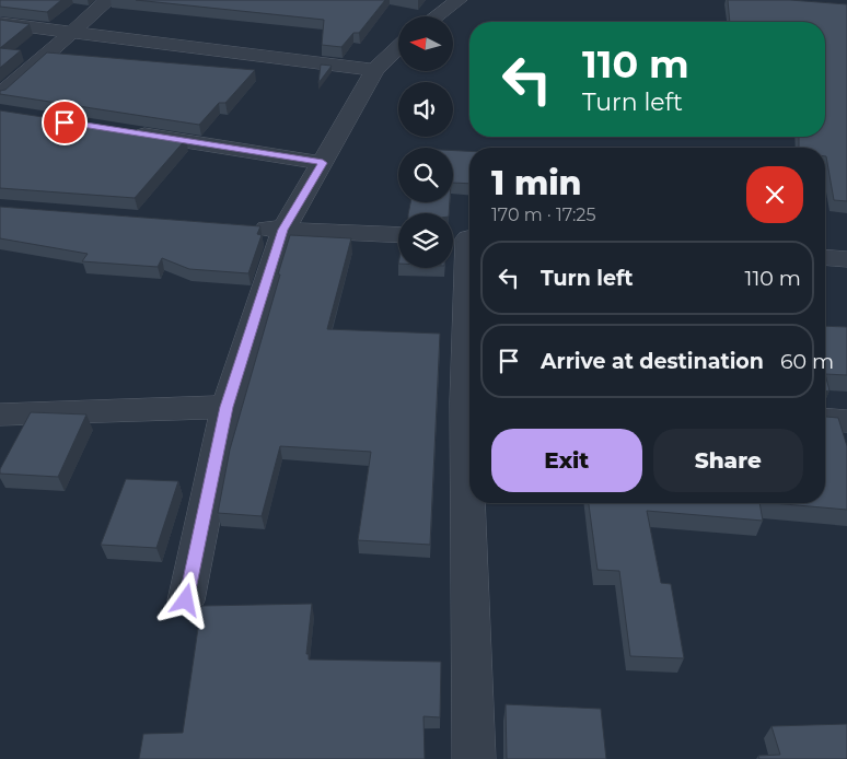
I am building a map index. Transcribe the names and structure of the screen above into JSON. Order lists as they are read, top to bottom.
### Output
{
  "north": "left",
  "page": {
    "turn": ["110 m", "Turn left"],
    "heading": ["1 min", "170 m · 17:25"],
    "list": [
      {
        "name": "Turn left",
        "value": "110 m"
      },
      {
        "name": "Arrive at destination",
        "value": "60 m"
      }
    ],
    "buttons": ["Exit", "Share"]
  }
}
